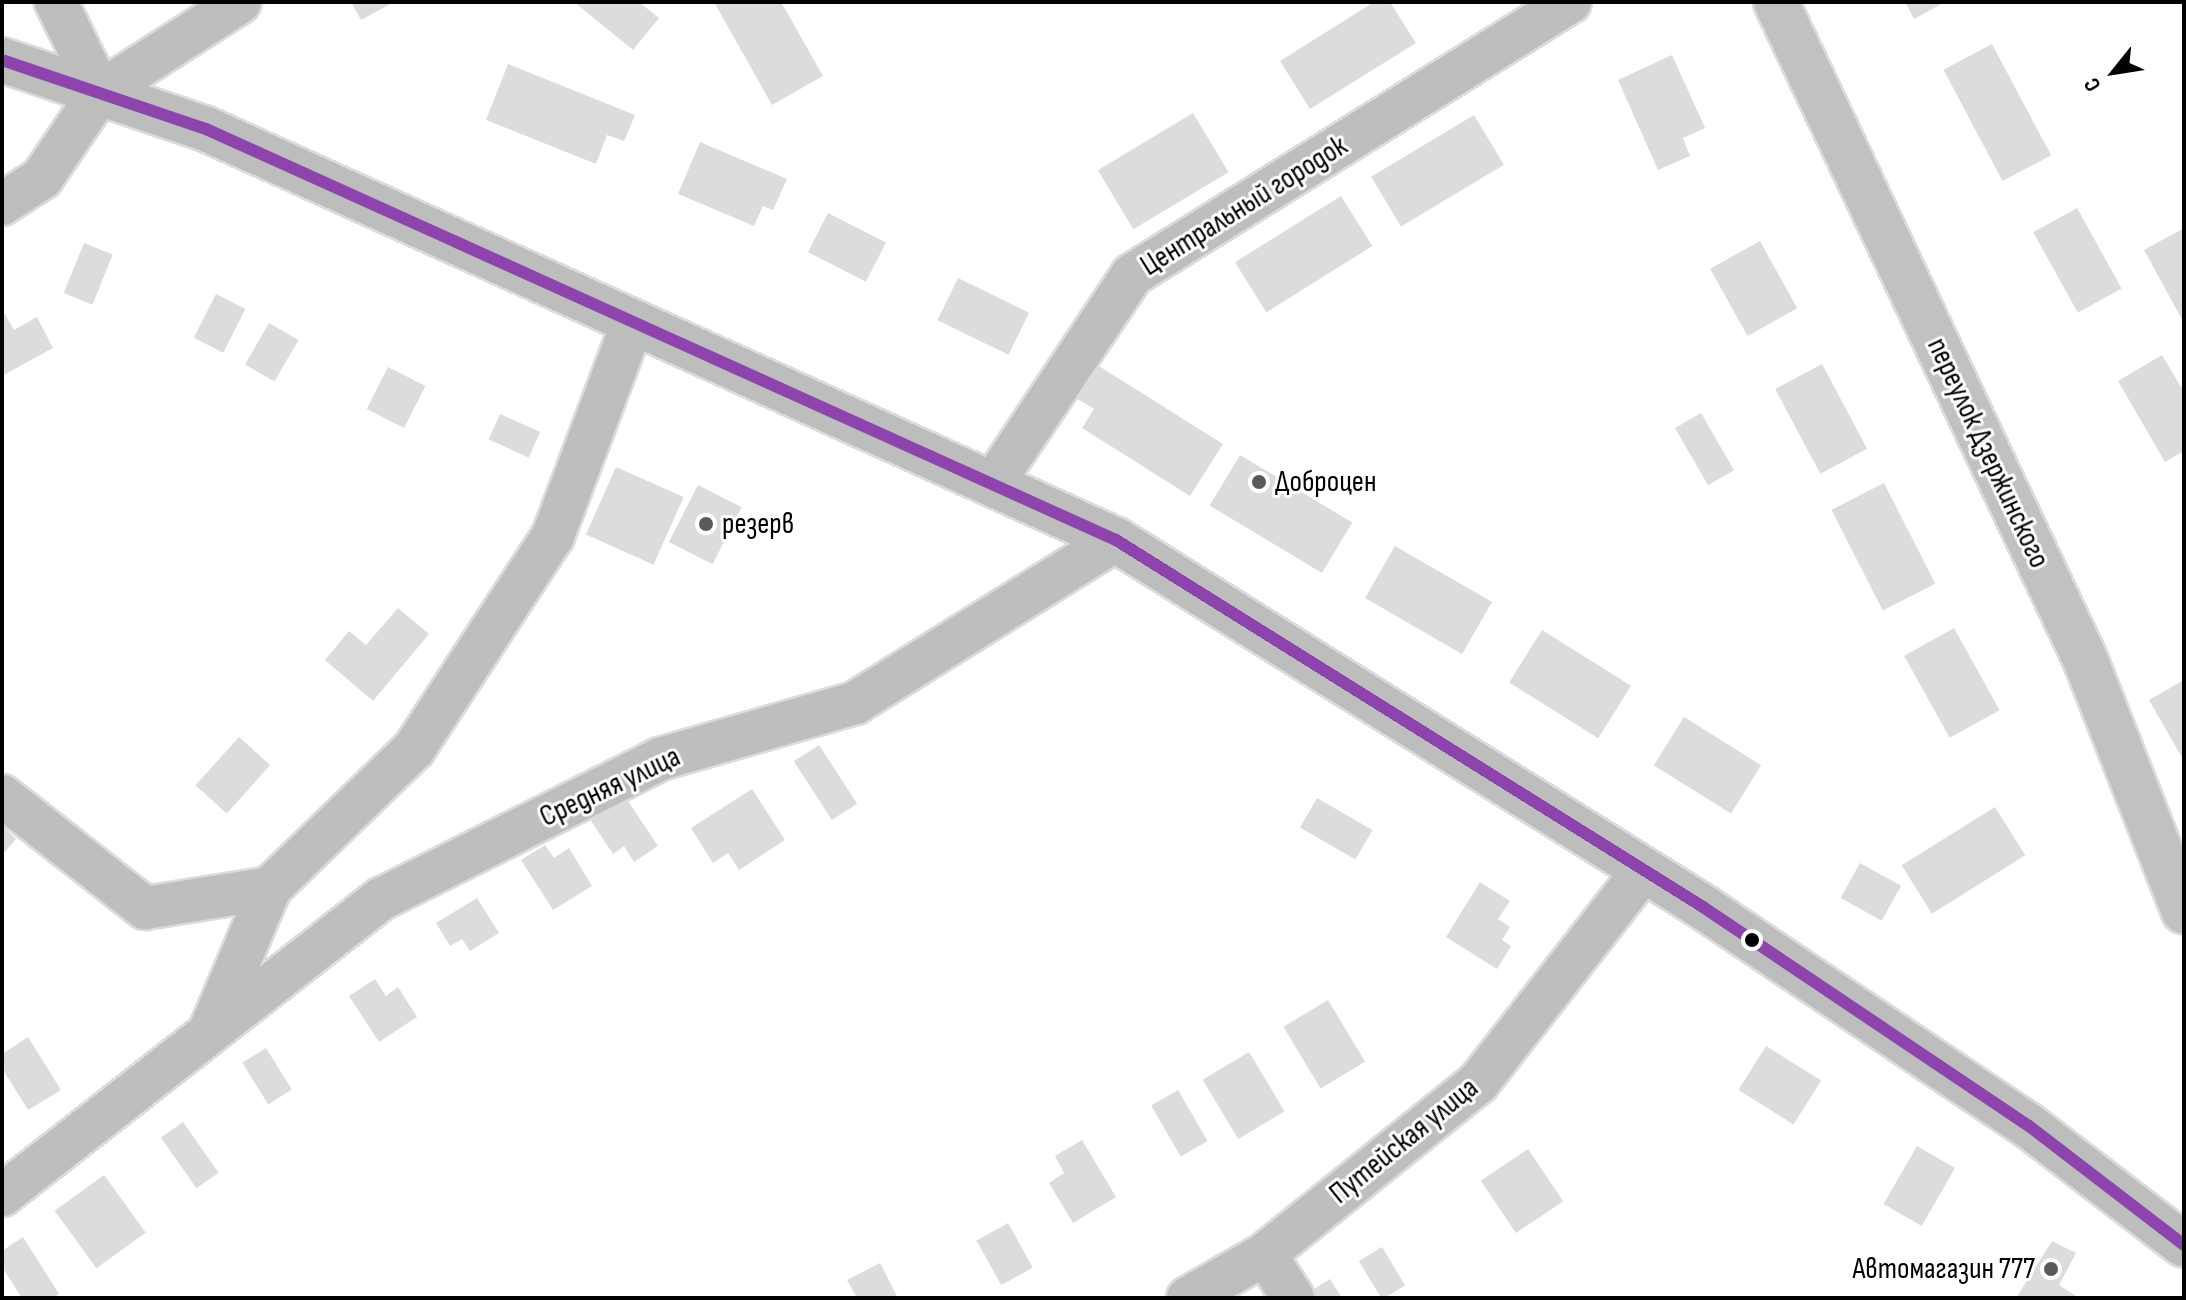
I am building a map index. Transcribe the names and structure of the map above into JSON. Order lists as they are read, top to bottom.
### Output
{
  "streets": {
    "street": [
      "Центральный городок",
      "переулок Дзержинского",
      "Средняя улица",
      "Путейская улица"
    ]
  },
  "places": ["Доброцен", "резерв", "Автомагазин 777"],
  "north": "bottom left"
}
